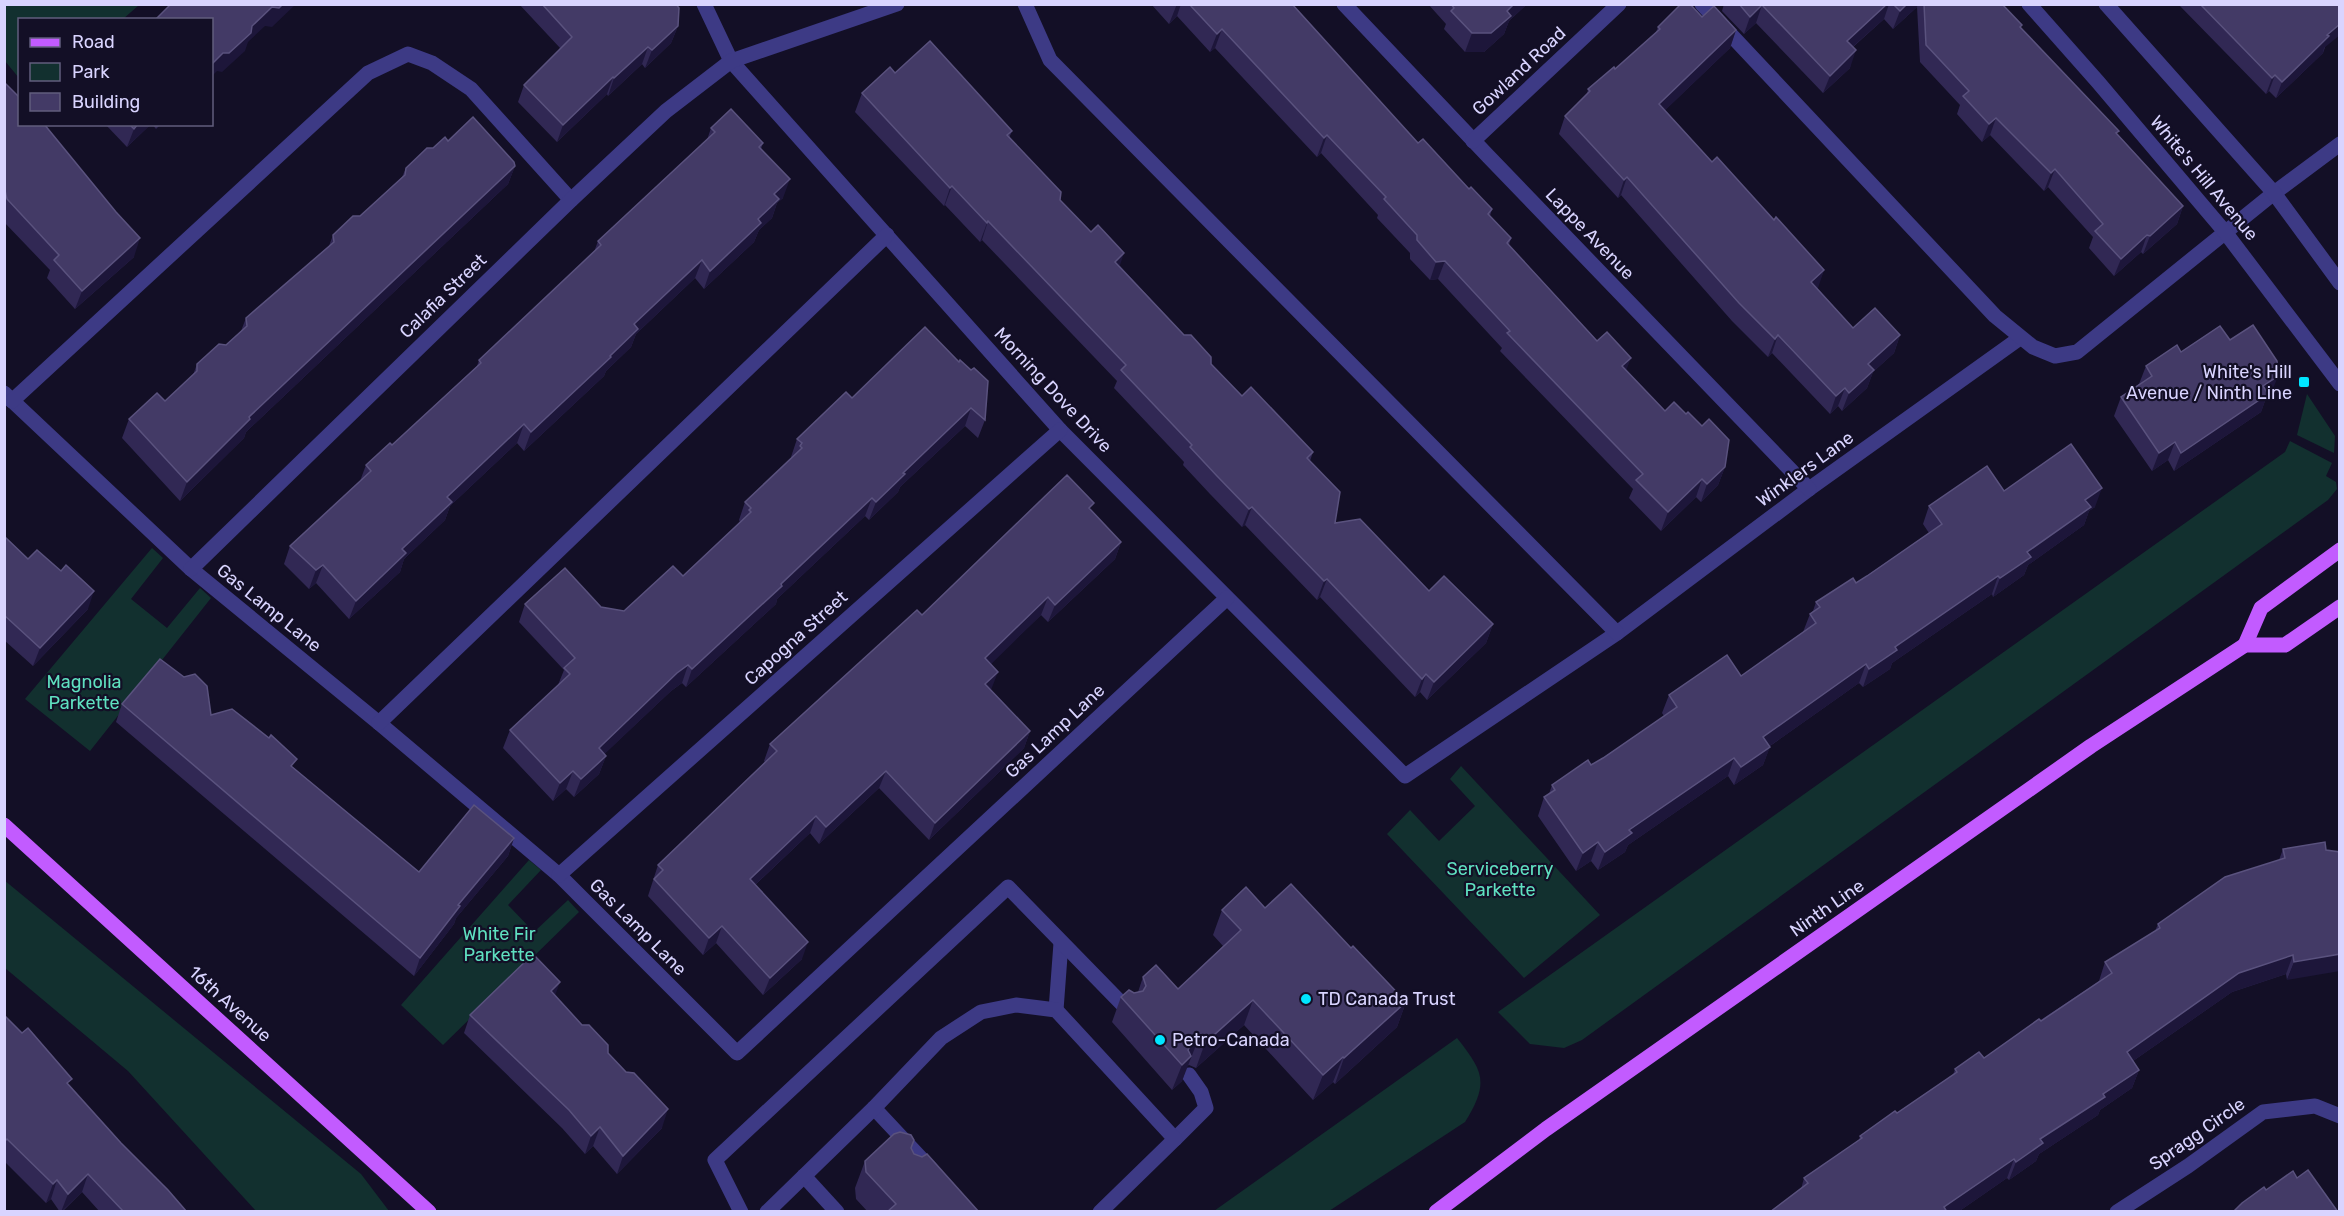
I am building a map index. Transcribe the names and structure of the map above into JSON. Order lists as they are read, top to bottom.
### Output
{
  "streets": {
    "main road": ["Ninth Line", "16th Avenue"],
    "street": [
      "Gowland Road",
      "White's Hill Avenue",
      "Lappe Avenue",
      "Calafia Street",
      "Morning Dove Drive",
      "Winklers Lane",
      "Gas Lamp Lane",
      "Capogna Street",
      "Spragg Circle"
    ]
  },
  "crossings": [
    ["Gowland Road", "Lappe Avenue"],
    ["Lappe Avenue", "Winklers Lane"],
    ["Calafia Street", "Morning Dove Drive"],
    ["Calafia Street", "Gas Lamp Lane"],
    ["Morning Dove Drive", "Winklers Lane"],
    ["Morning Dove Drive", "Gas Lamp Lane"],
    ["Morning Dove Drive", "Capogna Street"],
    ["Gas Lamp Lane", "Capogna Street"]
  ],
  "parks": ["Magnolia Parkette", "Serviceberry Parkette", "White Fir Parkette"],
  "places": {
    "transit": ["White's Hill Avenue / Ninth Line"],
    "other": ["TD Canada Trust", "Petro-Canada"]
  },
  "legend": ["Road", "Park", "Building"]
}
